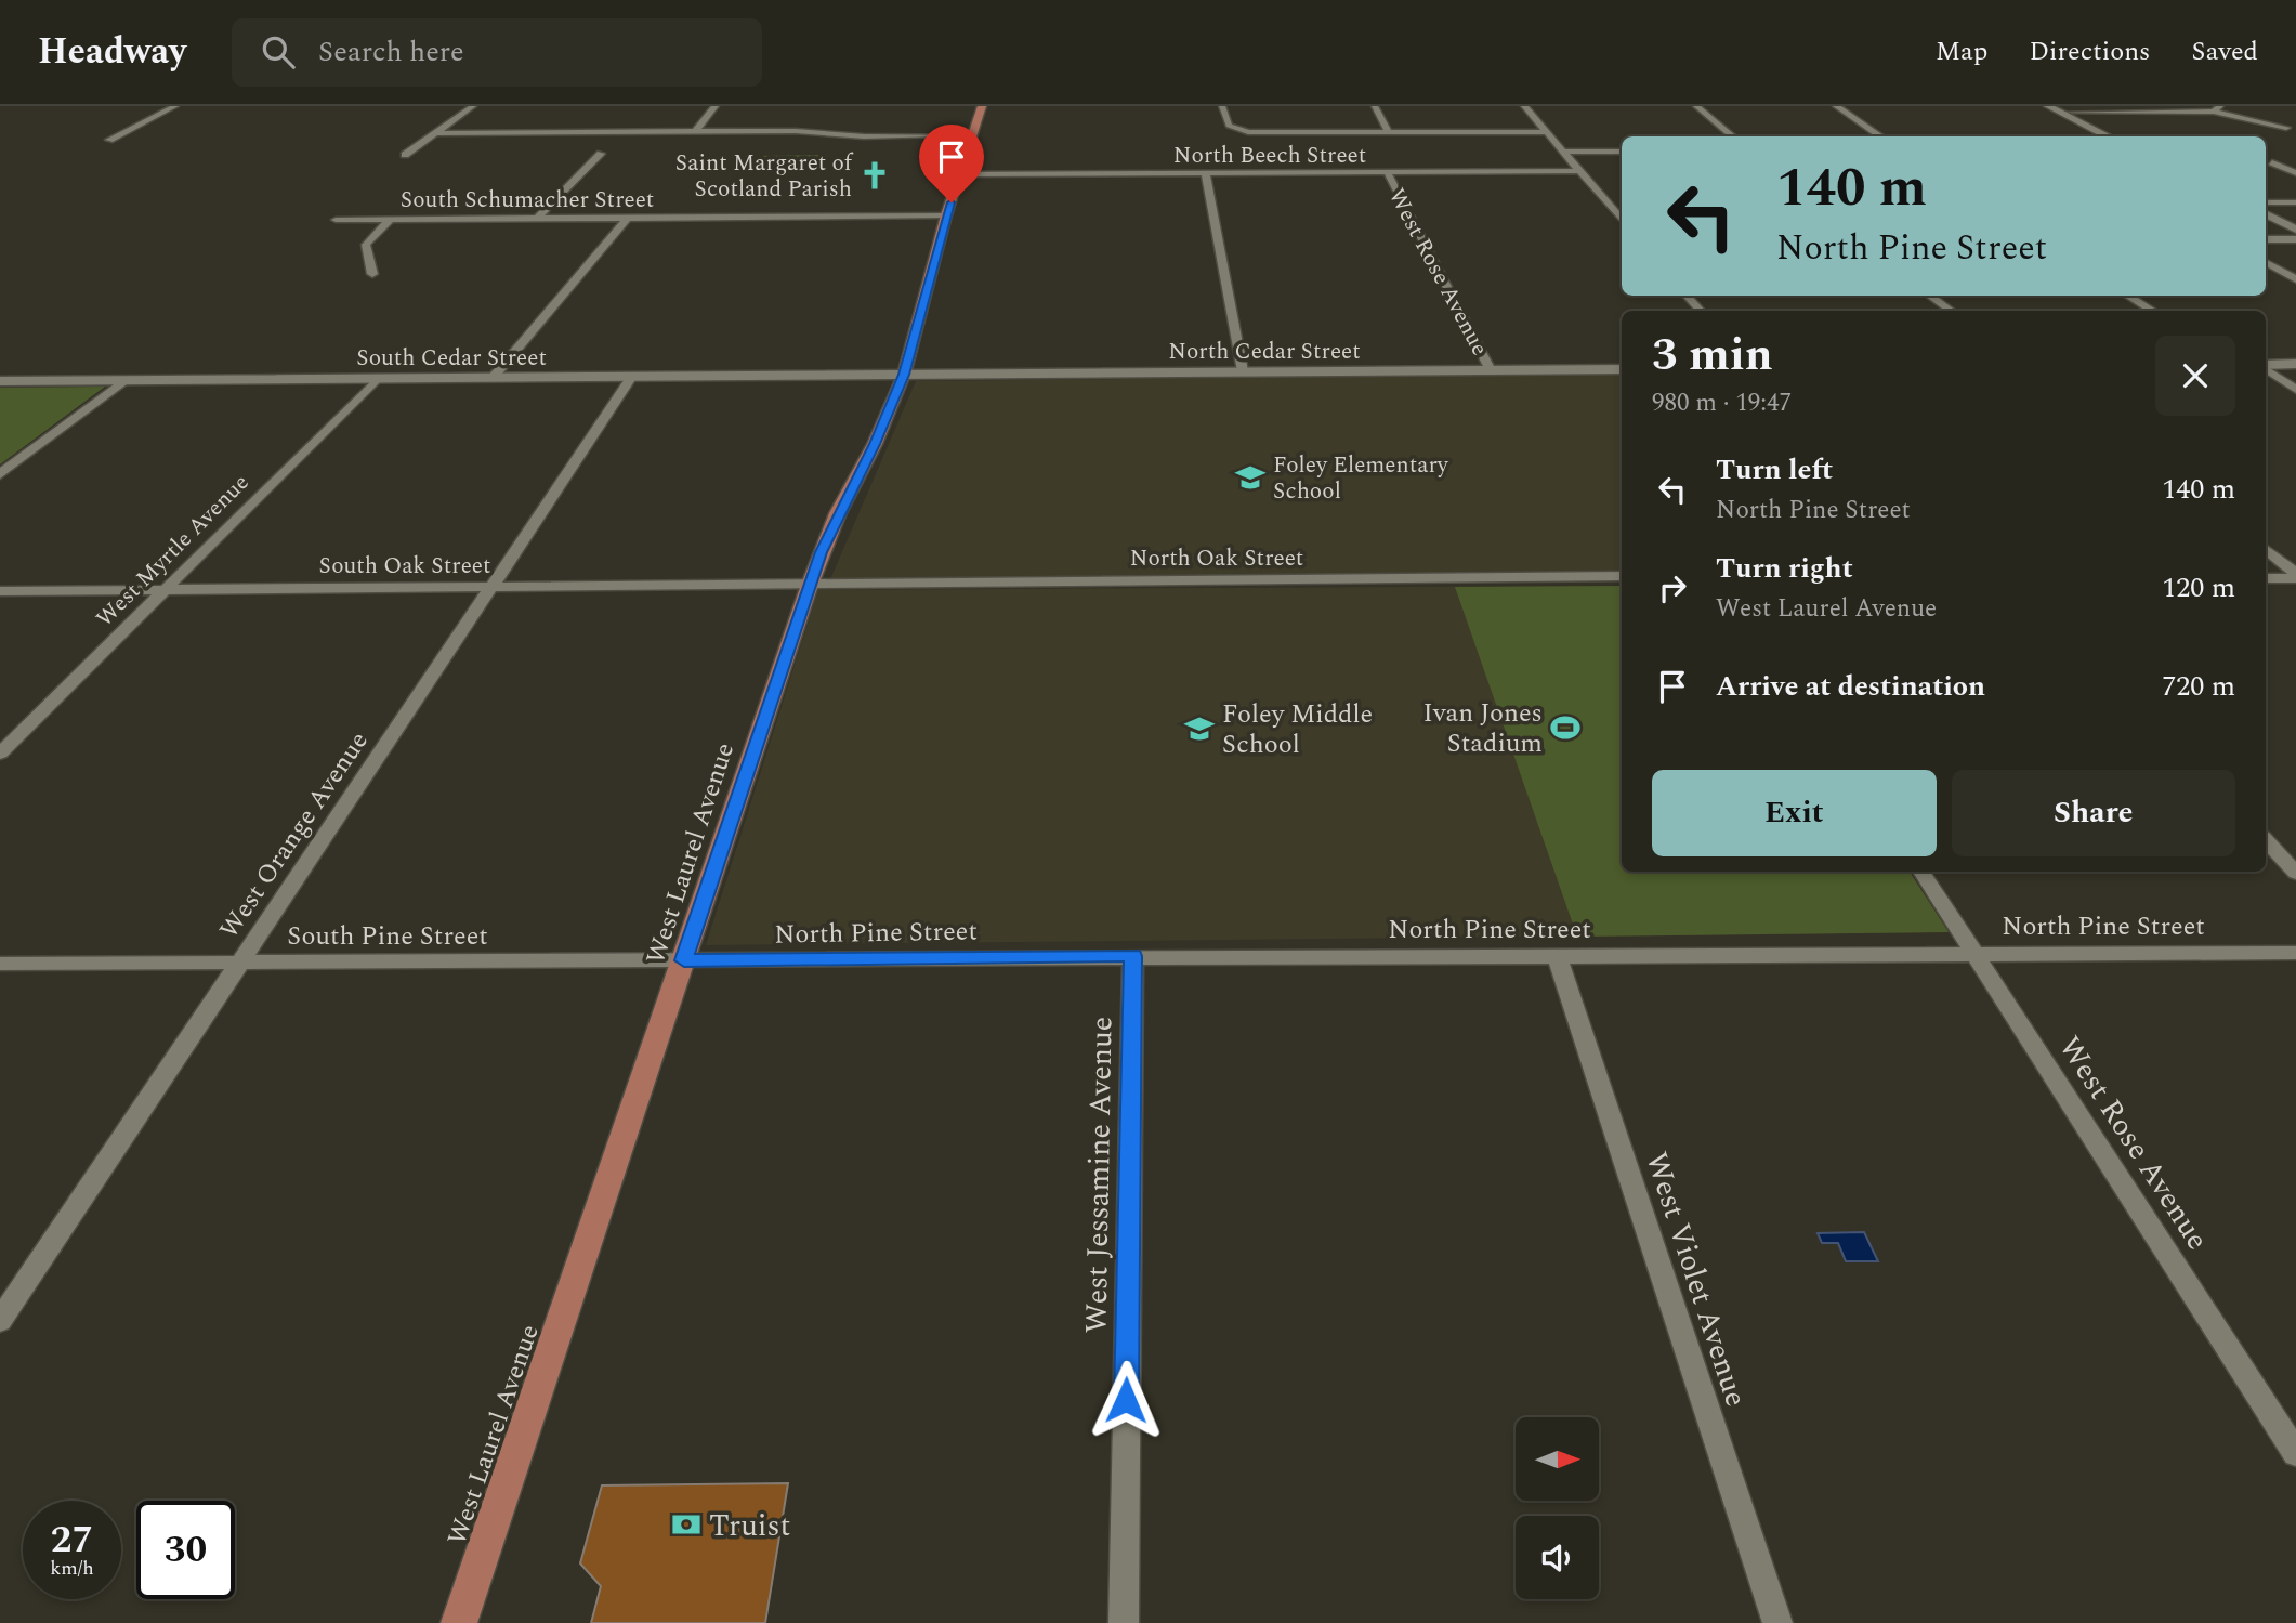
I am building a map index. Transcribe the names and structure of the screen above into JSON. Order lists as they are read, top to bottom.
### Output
{
  "streets": {
    "main road": ["West Laurel Avenue"],
    "street": [
      "North Beech Street",
      "South Schumacher Street",
      "West Rose Avenue",
      "North Cedar Street",
      "South Cedar Street",
      "West Myrtle Avenue",
      "North Oak Street",
      "South Oak Street",
      "West Orange Avenue",
      "North Pine Street",
      "South Pine Street",
      "West Jessamine Avenue",
      "West Violet Avenue"
    ]
  },
  "crossings": [
    ["North Beech Street", "West Rose Avenue"],
    ["North Beech Street", "West Laurel Avenue"],
    ["South Schumacher Street", "West Laurel Avenue"],
    ["West Rose Avenue", "North Cedar Street"],
    ["West Rose Avenue", "North Pine Street"],
    ["North Cedar Street", "South Cedar Street"],
    ["North Cedar Street", "West Laurel Avenue"],
    ["South Cedar Street", "West Myrtle Avenue"],
    ["South Cedar Street", "West Orange Avenue"],
    ["South Cedar Street", "West Laurel Avenue"],
    ["West Myrtle Avenue", "South Oak Street"],
    ["North Oak Street", "South Oak Street"],
    ["North Oak Street", "West Laurel Avenue"],
    ["South Oak Street", "West Orange Avenue"],
    ["South Oak Street", "West Laurel Avenue"],
    ["West Orange Avenue", "South Pine Street"],
    ["West Laurel Avenue", "North Pine Street"],
    ["West Laurel Avenue", "South Pine Street"],
    ["North Pine Street", "South Pine Street"],
    ["North Pine Street", "West Jessamine Avenue"],
    ["North Pine Street", "West Violet Avenue"]
  ],
  "places": {
    "church": ["Saint Margaret of Scotland Parish"],
    "school or university": ["Foley Elementary School", "Foley Middle School"],
    "sports": ["Ivan Jones Stadium"],
    "bank": ["Truist"]
  },
  "north": "right",
  "page": {
    "header": "Headway",
    "search": "Search here",
    "nav": ["Map", "Directions", "Saved"],
    "turn": ["140 m", "North Pine Street"],
    "heading": ["3 min", "980 m · 19:47"],
    "list": [
      {
        "name": "Turn left",
        "note": "North Pine Street",
        "value": "140 m"
      },
      {
        "name": "Turn right",
        "note": "West Laurel Avenue",
        "value": "120 m"
      },
      {
        "name": "Arrive at destination",
        "value": "720 m"
      }
    ],
    "buttons": ["Exit", "Share"],
    "speed": "27 km/h",
    "limit": "30"
  }
}
